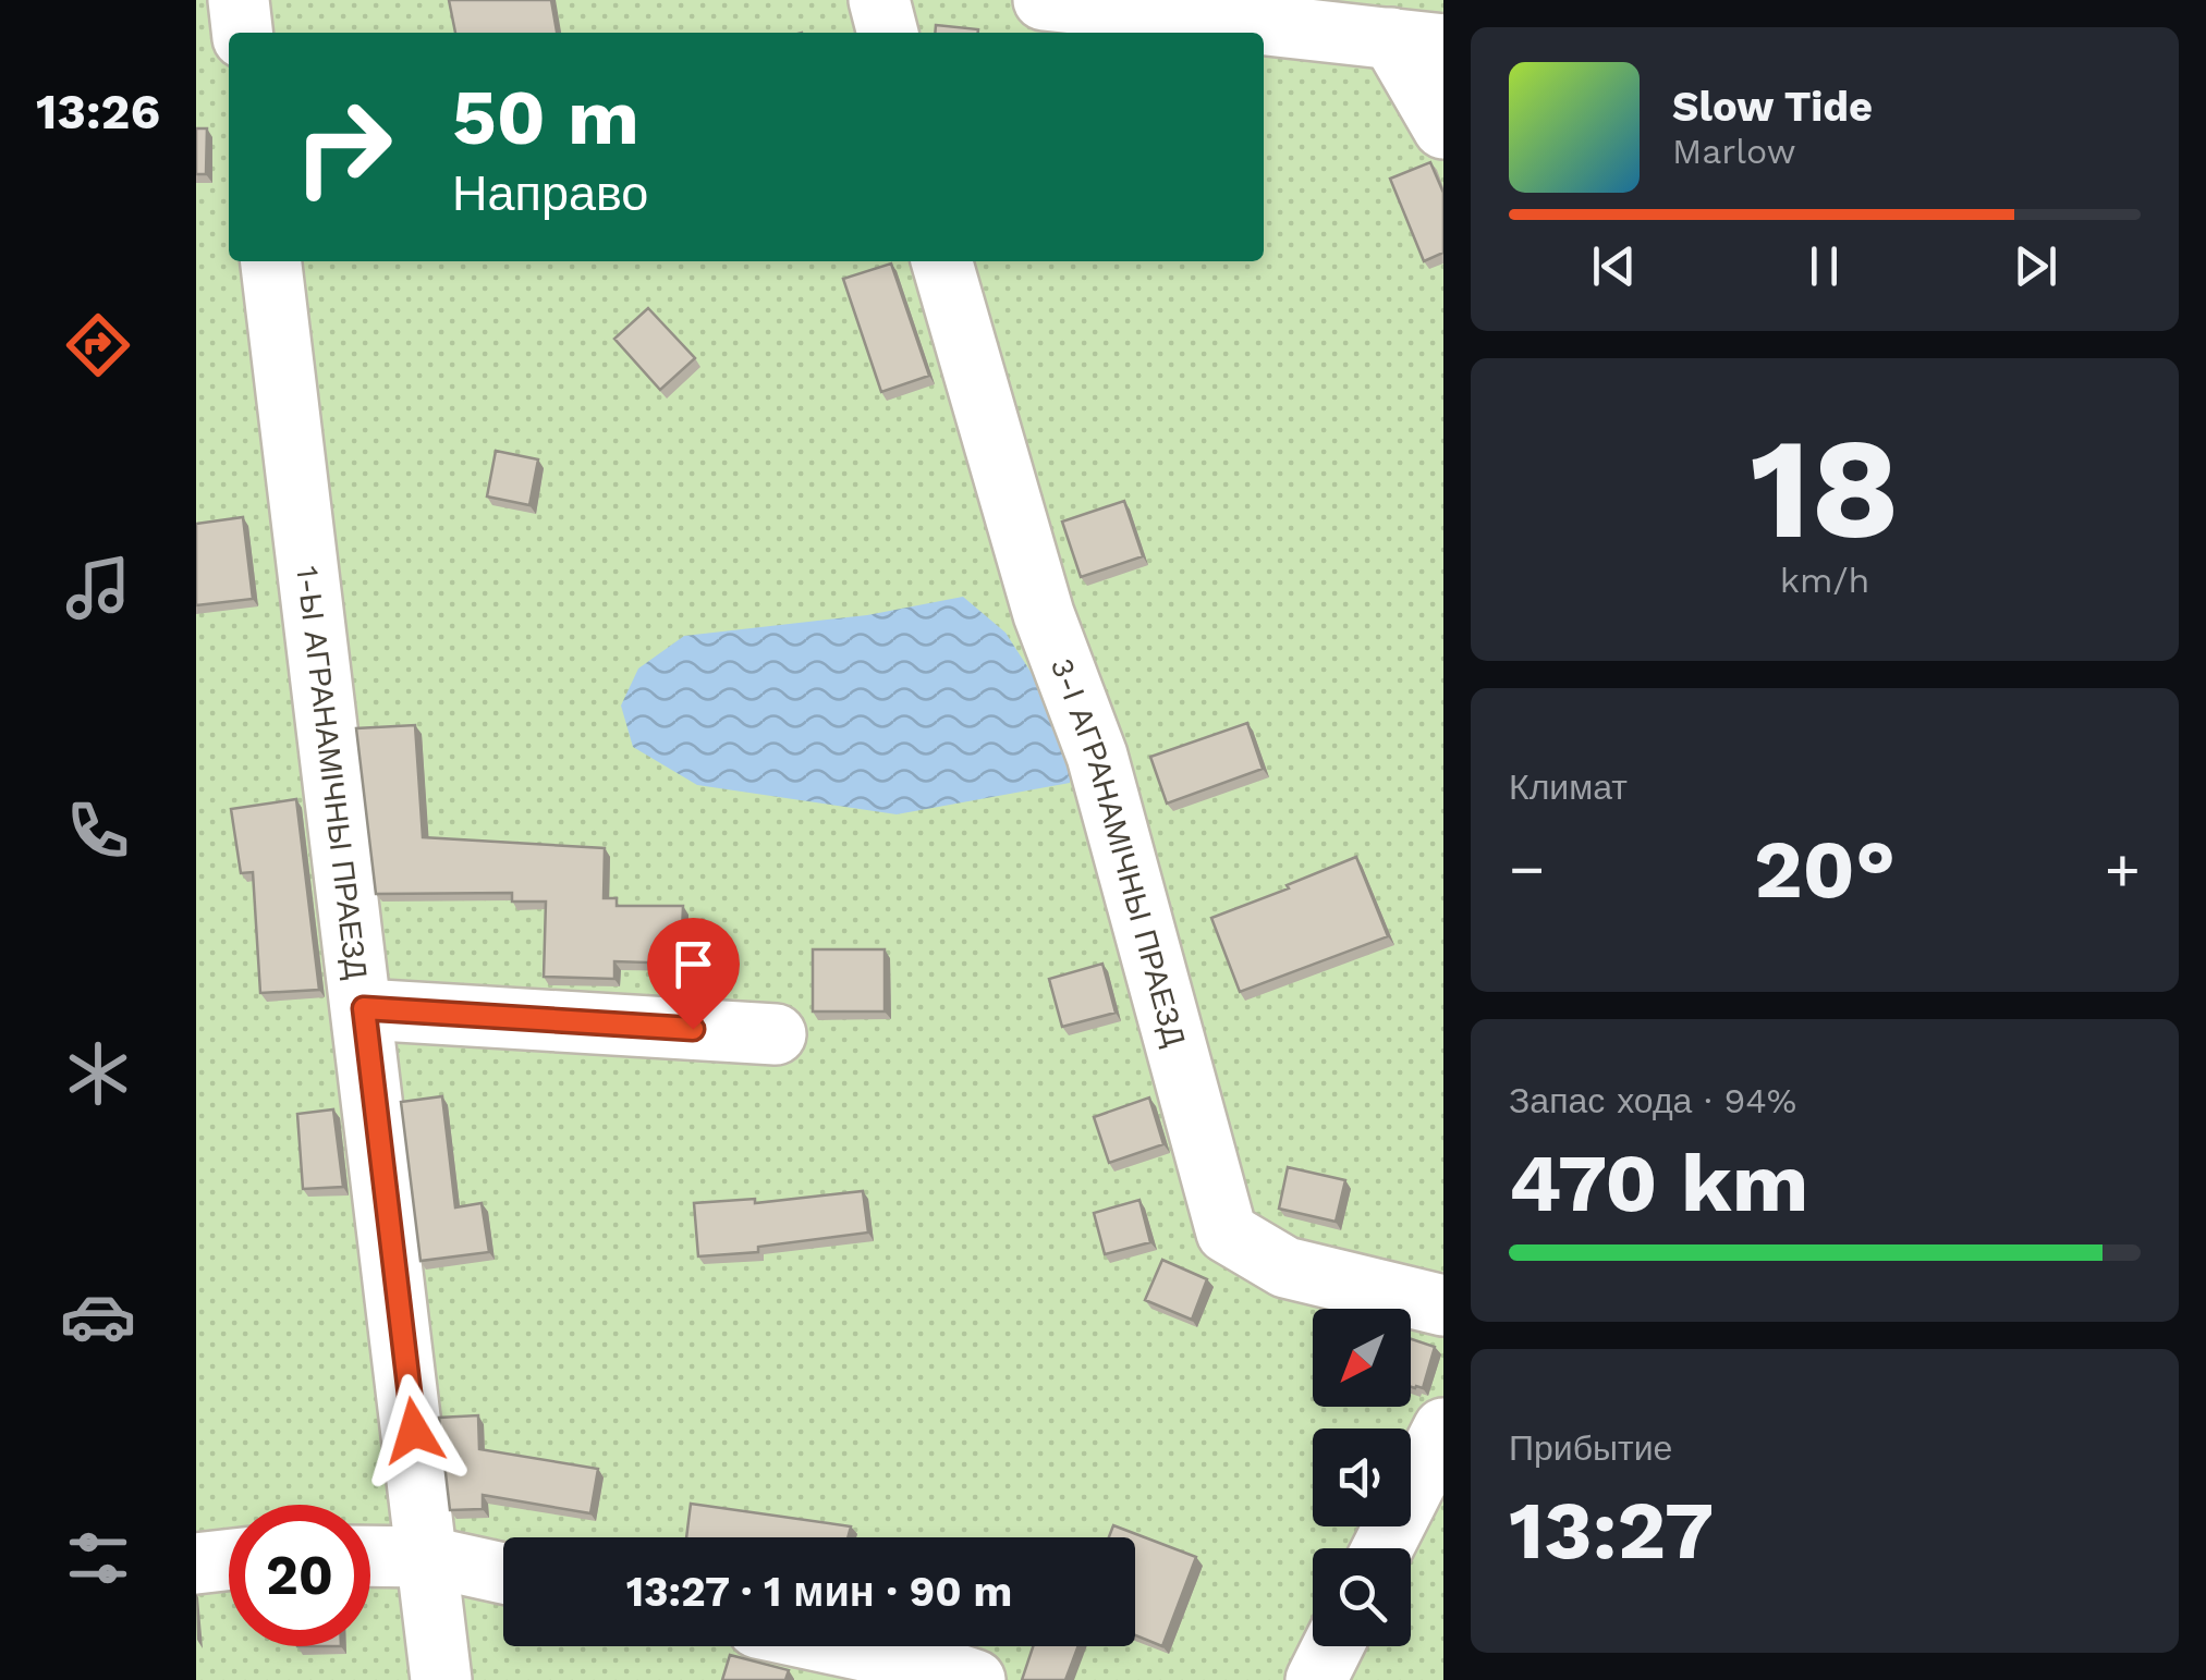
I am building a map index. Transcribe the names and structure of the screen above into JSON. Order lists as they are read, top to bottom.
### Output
{
  "streets": {
    "lane": ["1-Ы АГРАНАМІЧНЫ ПРАЕЗД", "3-І АГРАНАМІЧНЫ ПРАЕЗД"]
  },
  "north": "bottom left",
  "page": {
    "tabs": "13:26",
    "turn": ["50 m", "Направо"],
    "song": ["Slow Tide", "Marlow"],
    "tile": [
      ["18", "km/h"],
      "Климат",
      ["Запас хода · 94%", "470 km"],
      ["Прибытие", "13:27"]
    ],
    "heat": ["−", "20°", "+"],
    "limit": "20",
    "trip": "13:27 · 1 мин · 90 m"
  }
}
